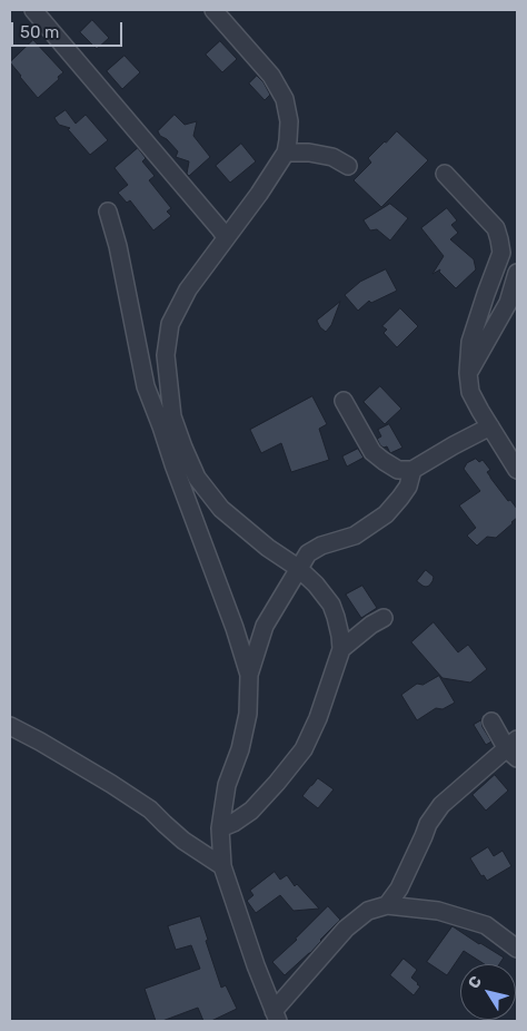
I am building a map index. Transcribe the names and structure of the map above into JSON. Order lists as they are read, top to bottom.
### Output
{
  "scale_bar": "50 m",
  "north": "top left"
}
